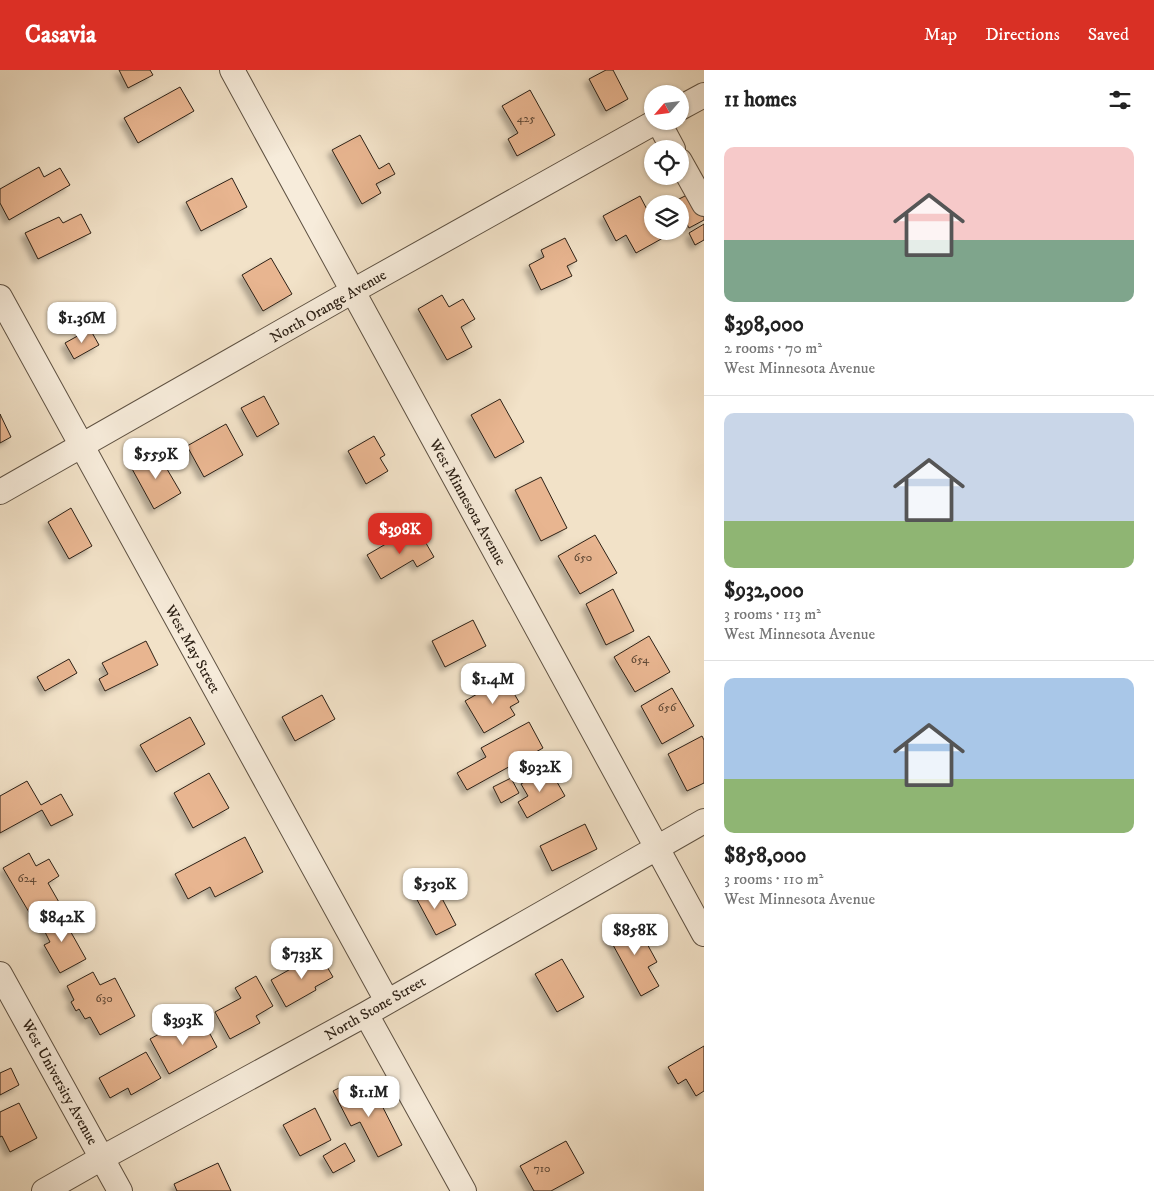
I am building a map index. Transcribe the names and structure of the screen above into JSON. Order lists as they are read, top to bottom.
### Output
{
  "streets": {
    "street": [
      "North Orange Avenue",
      "West Minnesota Avenue",
      "West May Street",
      "North Stone Street",
      "West University Avenue"
    ]
  },
  "crossings": [
    ["North Orange Avenue", "West Minnesota Avenue"],
    ["North Orange Avenue", "West May Street"],
    ["West Minnesota Avenue", "North Stone Street"],
    ["West May Street", "North Stone Street"],
    ["North Stone Street", "West University Avenue"]
  ],
  "house_numbers": [
    "425",
    "650",
    "654",
    "656",
    "624",
    "630",
    "710"
  ],
  "north": "bottom left",
  "page": {
    "header": "Casavia",
    "nav": ["Map", "Directions", "Saved"],
    "heading": "11 homes",
    "list": [
      {
        "name": "$398,000",
        "note": "2 rooms · 70 m² · West Minnesota Avenue"
      },
      {
        "name": "$932,000",
        "note": "3 rooms · 113 m² · West Minnesota Avenue"
      },
      {
        "name": "$858,000",
        "note": "3 rooms · 110 m² · West Minnesota Avenue"
      }
    ],
    "price": [
      "$1.36M",
      "$559K",
      "$398K",
      "$1.4M",
      "$932K",
      "$530K",
      "$842K",
      "$858K",
      "$733K",
      "$393K",
      "$1.1M"
    ]
  }
}
